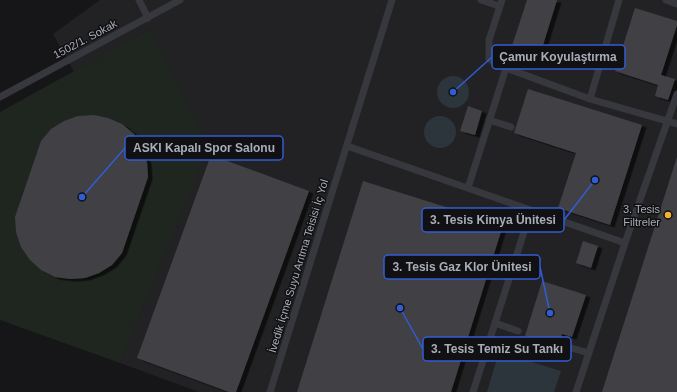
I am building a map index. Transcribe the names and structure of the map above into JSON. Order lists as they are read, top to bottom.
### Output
{
  "streets": {
    "lane": ["1502/1. Sokak", "İvedik İçme Suyu Arıtma Teisisi İç Yol"]
  },
  "places": [
    "Çamur Koyulaştırma",
    "3. Tesis Kimya Ünitesi",
    "ASKI Kapalı Spor Salonu",
    "3. Tesis Filtreler",
    "3. Tesis Temiz Su Tankı",
    "3. Tesis Gaz Klor Ünitesi"
  ]
}
